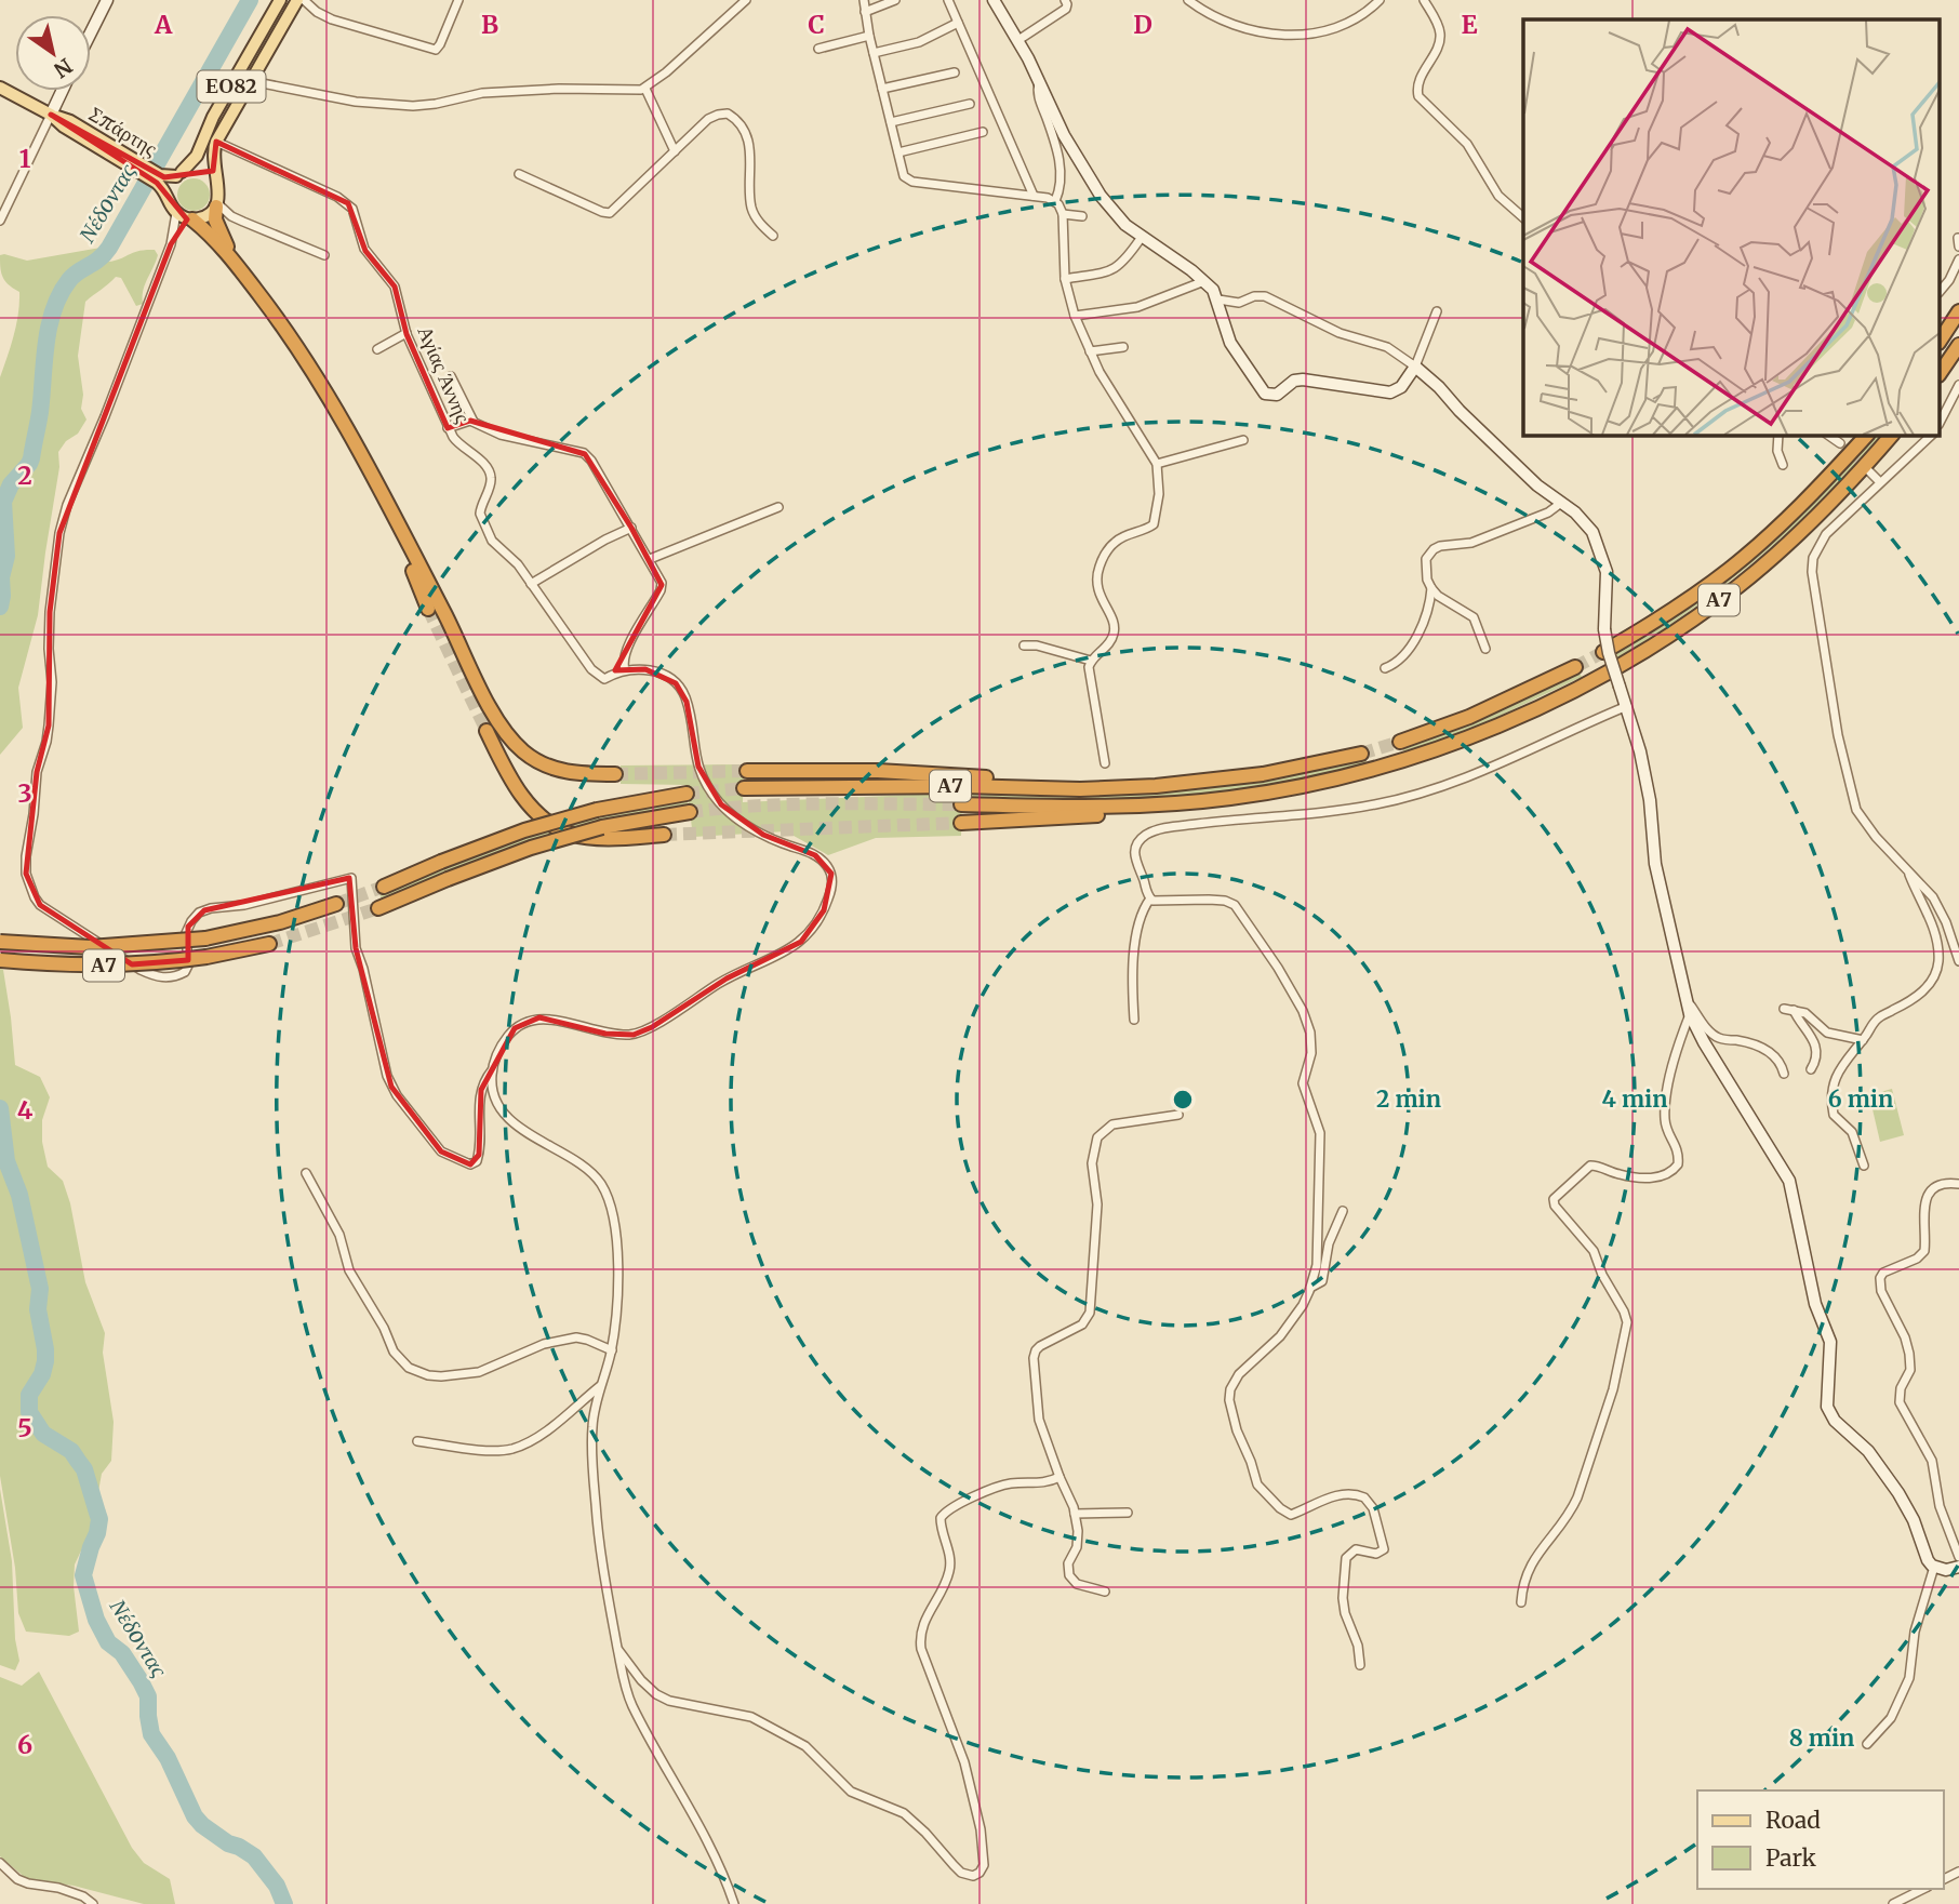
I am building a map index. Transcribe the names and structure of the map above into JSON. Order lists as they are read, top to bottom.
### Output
{
  "streets": {
    "highway": ["Α7"],
    "main road": ["ΕΟ82", "Σπάρτης"],
    "street": ["Αγίας Άννης"]
  },
  "crossings": [
    ["ΕΟ82", "Σπάρτης"],
    ["ΕΟ82", "Αγίας Άννης"]
  ],
  "water": ["Νέδoντας"],
  "legend": ["Road", "Park"],
  "north": "bottom right",
  "grid": {
    "columns": [
      "A",
      "B",
      "C",
      "D",
      "E"
    ],
    "rows": [
      "1",
      "2",
      "3",
      "4",
      "5",
      "6"
    ]
  },
  "rings": [
    "2 min",
    "4 min",
    "6 min",
    "8 min"
  ]
}
